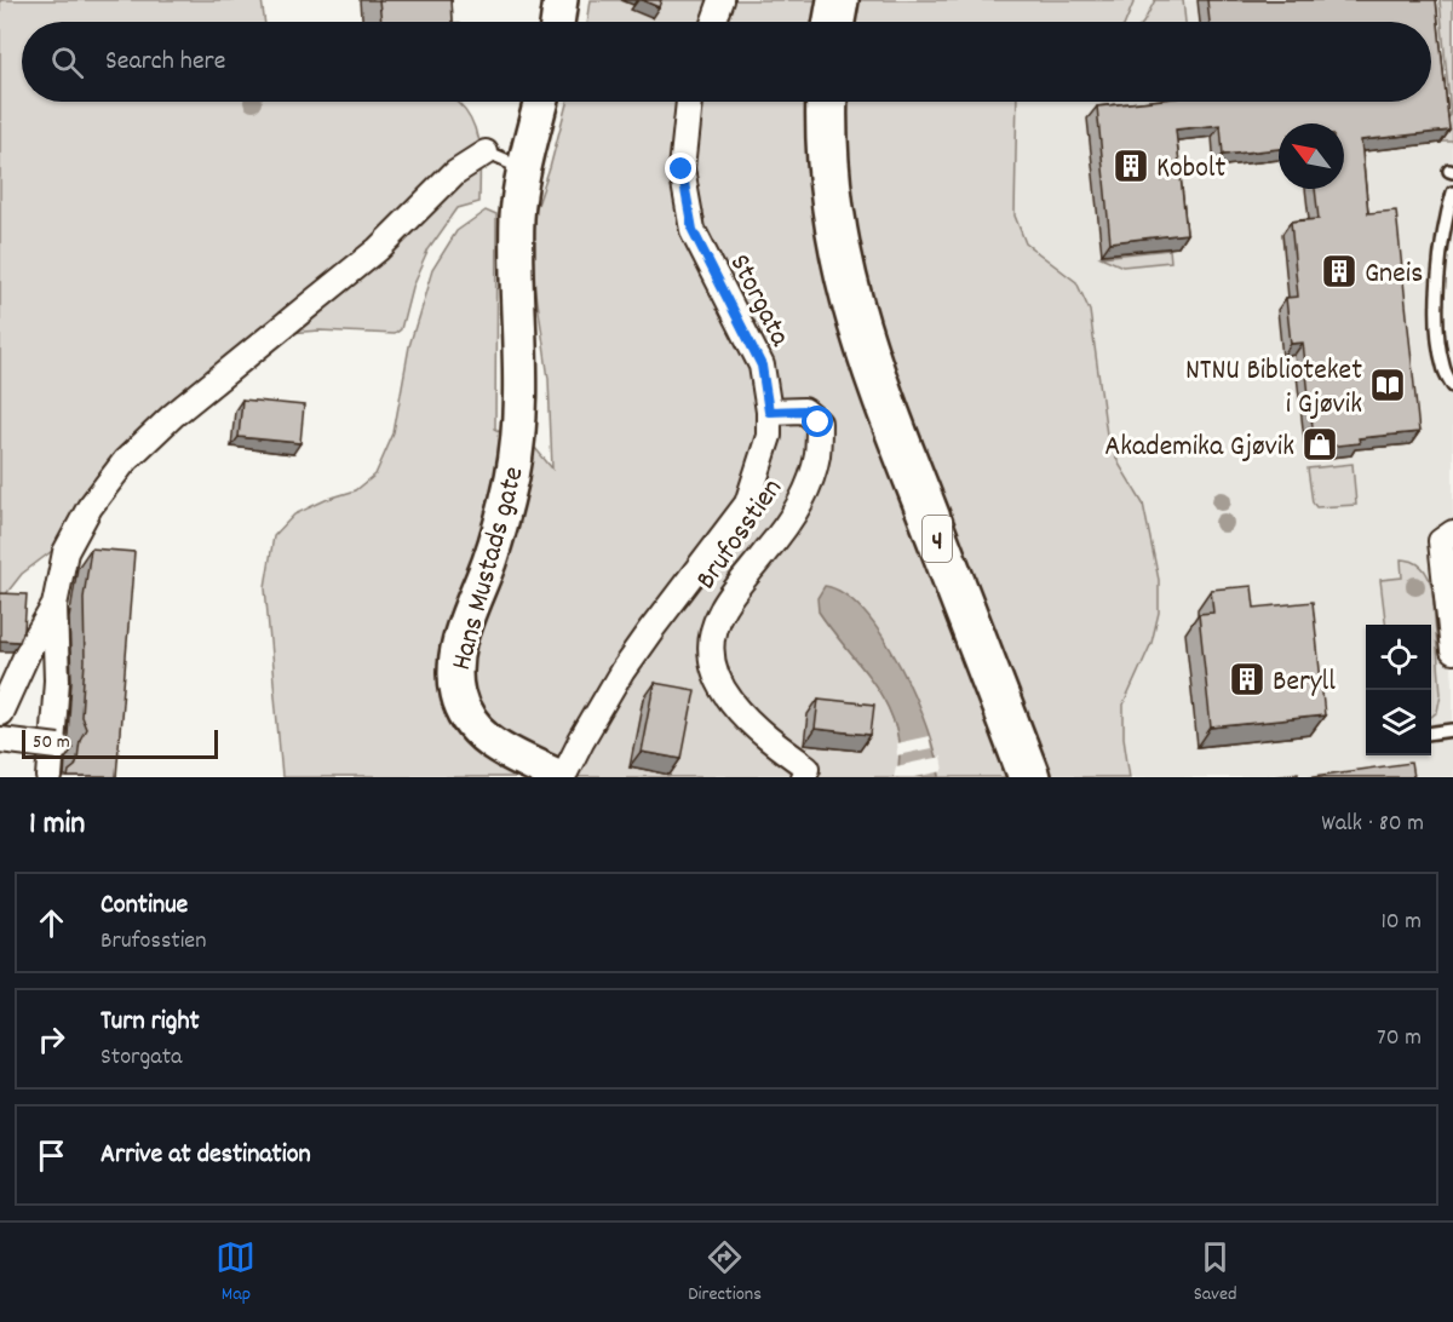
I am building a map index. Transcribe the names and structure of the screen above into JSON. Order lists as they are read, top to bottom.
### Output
{
  "streets": {
    "highway": ["4"],
    "main road": ["Hans Mustads gate"],
    "street": ["Storgata", "Brufosstien"]
  },
  "crossings": [
    ["Storgata", "Brufosstien"],
    ["Storgata", "Hans Mustads gate"]
  ],
  "places": {
    "building": ["Kobolt", "Gneis", "Beryll"],
    "library": ["NTNU Biblioteket i Gjøvik"],
    "shop": ["Akademika Gjøvik"]
  },
  "scale_bar": "50 m",
  "north": "top left",
  "page": {
    "search": "Search here",
    "scale": "50 m",
    "heading": ["1 min", "Walk · 80 m"],
    "list": [
      ["Continue", "Brufosstien", "10 m"],
      ["Turn right", "Storgata", "70 m"],
      "Arrive at destination"
    ],
    "nav": ["Map", "Directions", "Saved"]
  }
}
